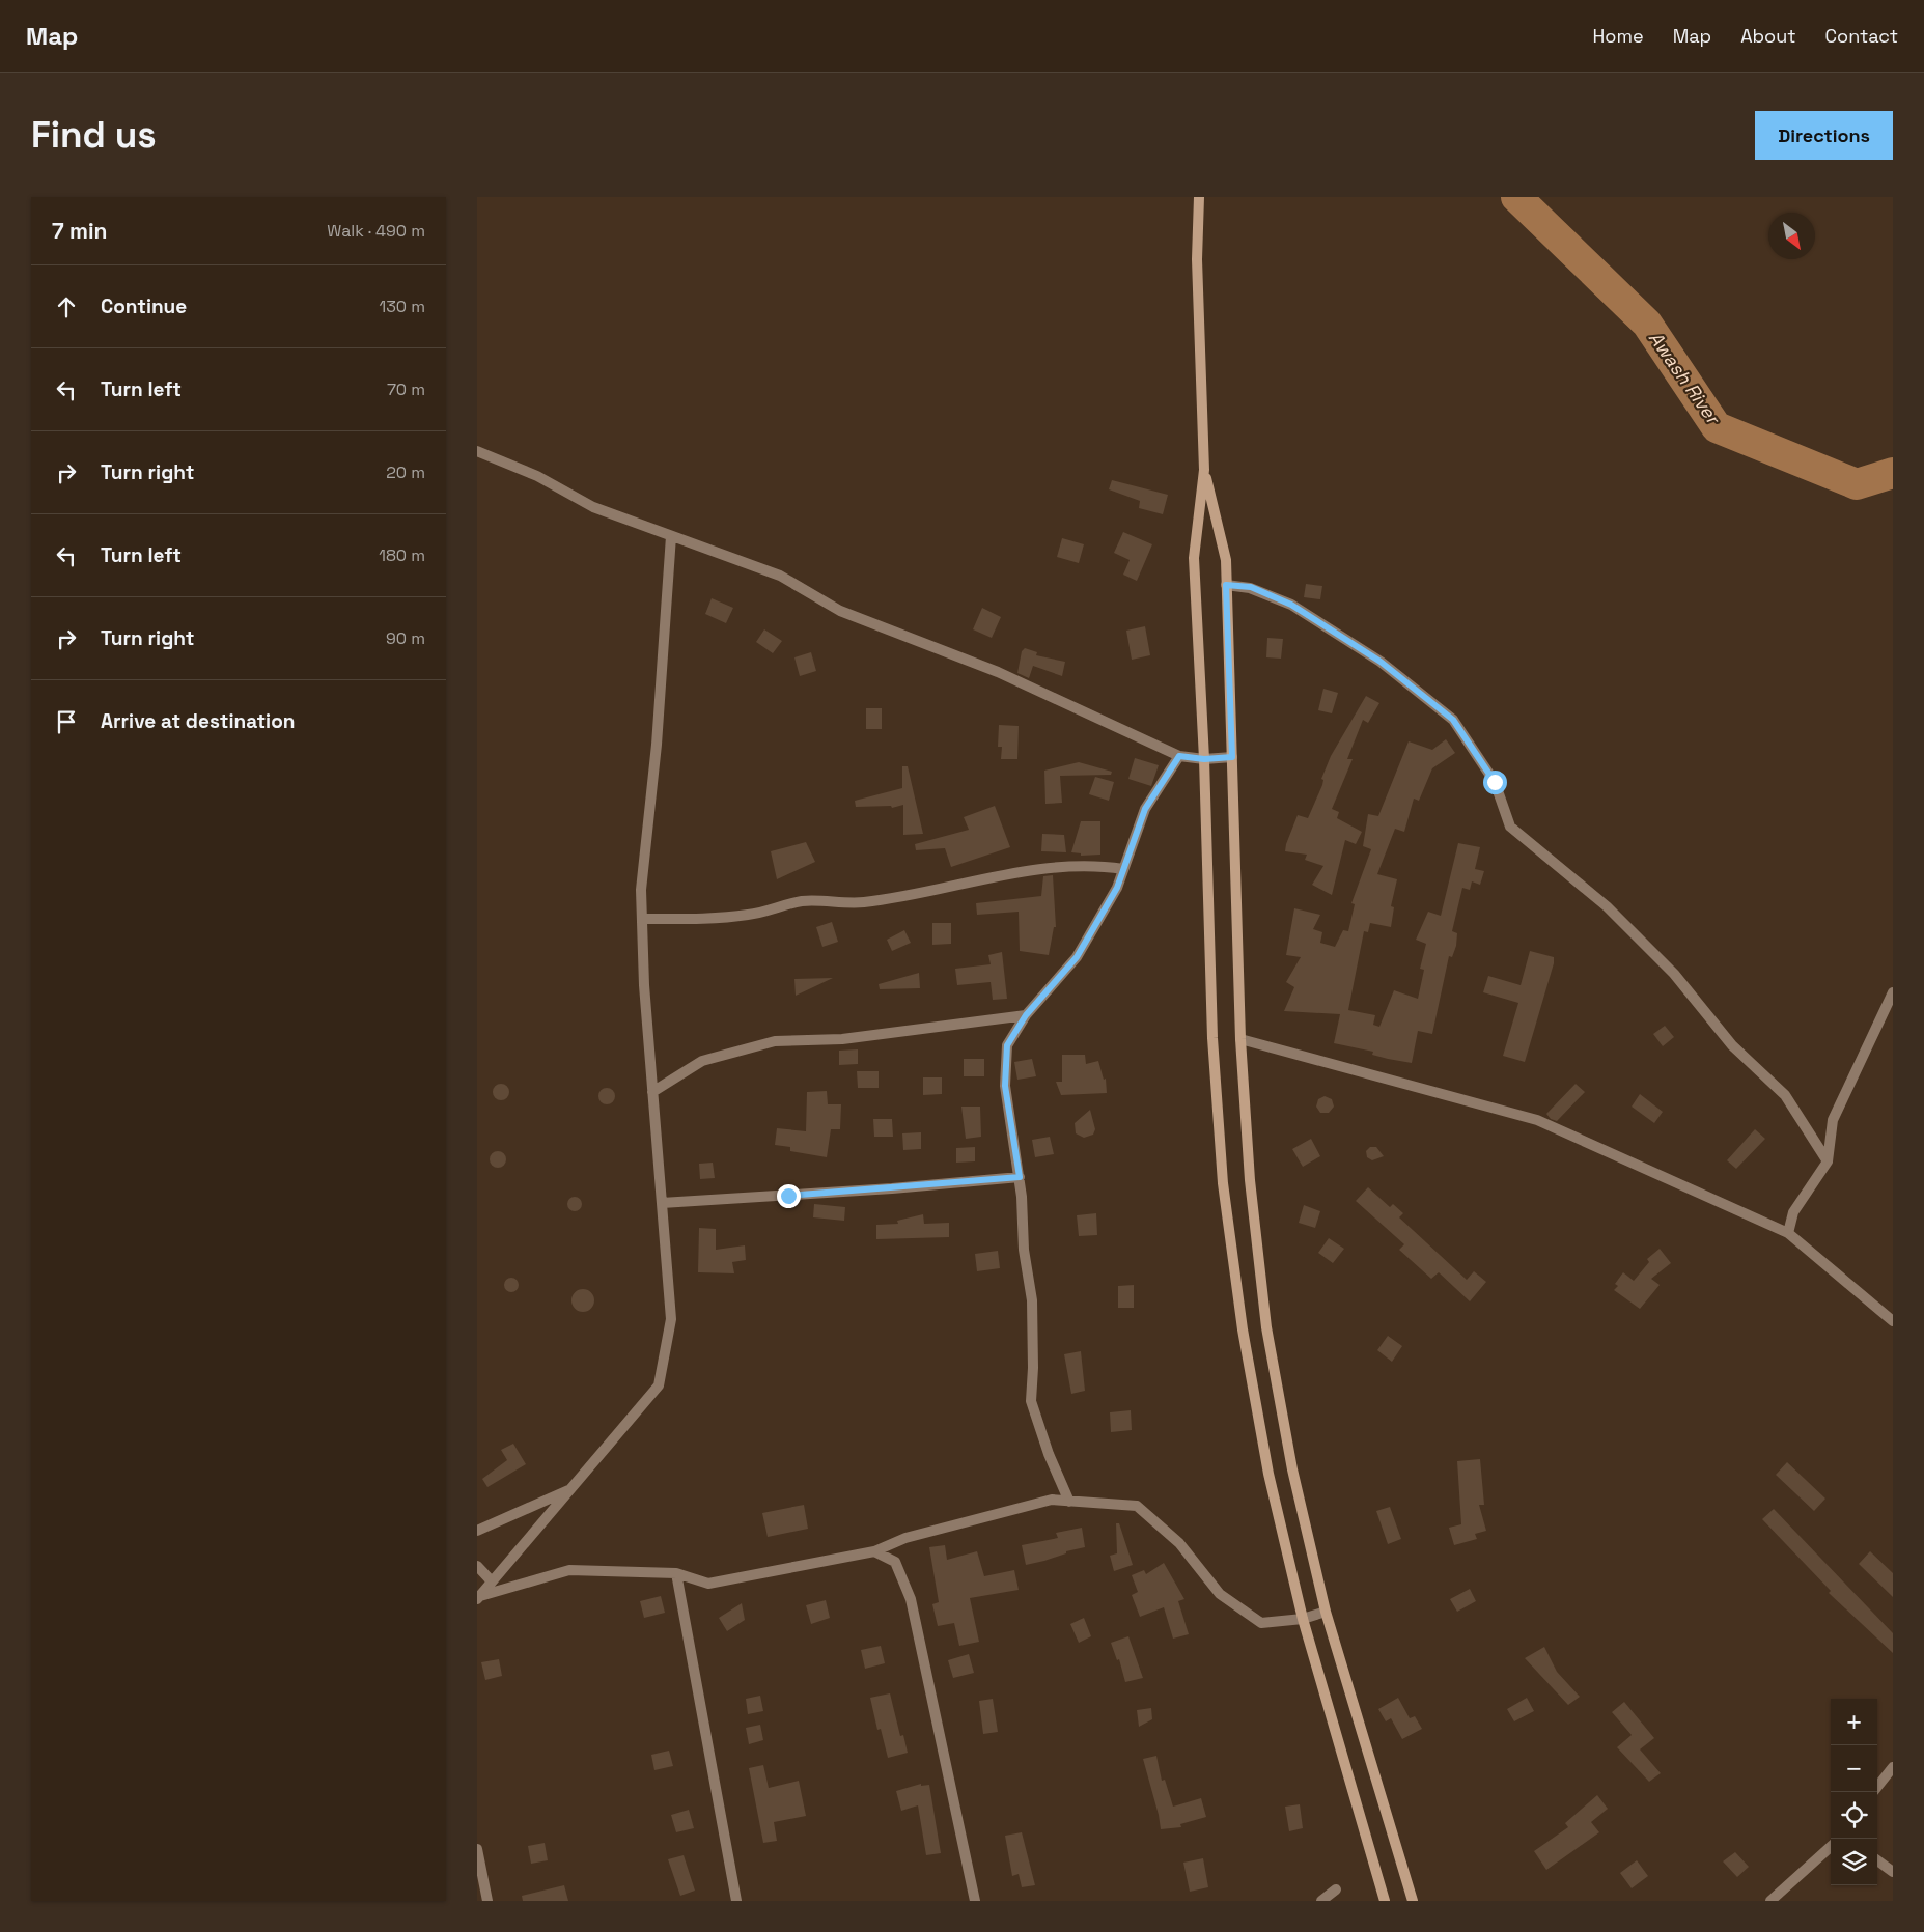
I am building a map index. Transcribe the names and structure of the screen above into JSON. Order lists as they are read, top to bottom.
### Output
{
  "water": ["Awash River"],
  "north": "bottom right",
  "page": {
    "header": "Map",
    "nav": [
      "Home",
      "Map",
      "About",
      "Contact"
    ],
    "buttons": "Directions",
    "title": "Find us",
    "heading": ["7 min", "Walk · 490 m"],
    "list": [
      ["Continue", "130 m"],
      ["Turn left", "70 m"],
      ["Turn right", "20 m"],
      ["Turn left", "180 m"],
      ["Turn right", "90 m"],
      "Arrive at destination"
    ],
    "map_buttons": ["+", "−"]
  }
}
